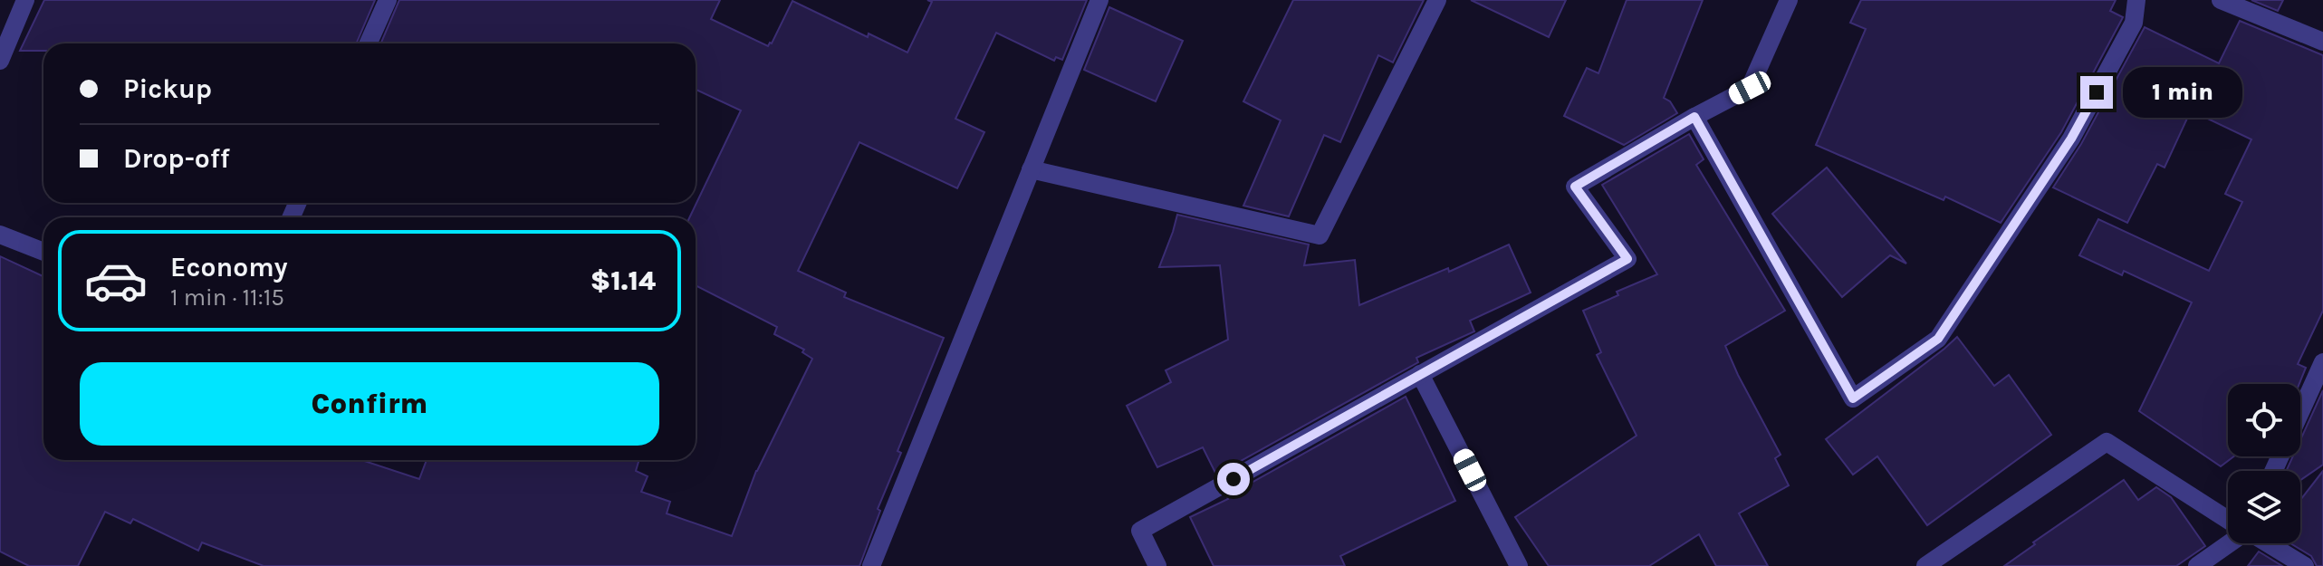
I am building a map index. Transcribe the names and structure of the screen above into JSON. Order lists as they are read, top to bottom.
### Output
{
  "page": {
    "banner": ["Pickup", "Drop-off"],
    "bubble": "1 min",
    "list": [
      {
        "name": "Economy",
        "note": "1 min · 11:15",
        "value": "$1.14"
      }
    ],
    "buttons": "Confirm"
  }
}
